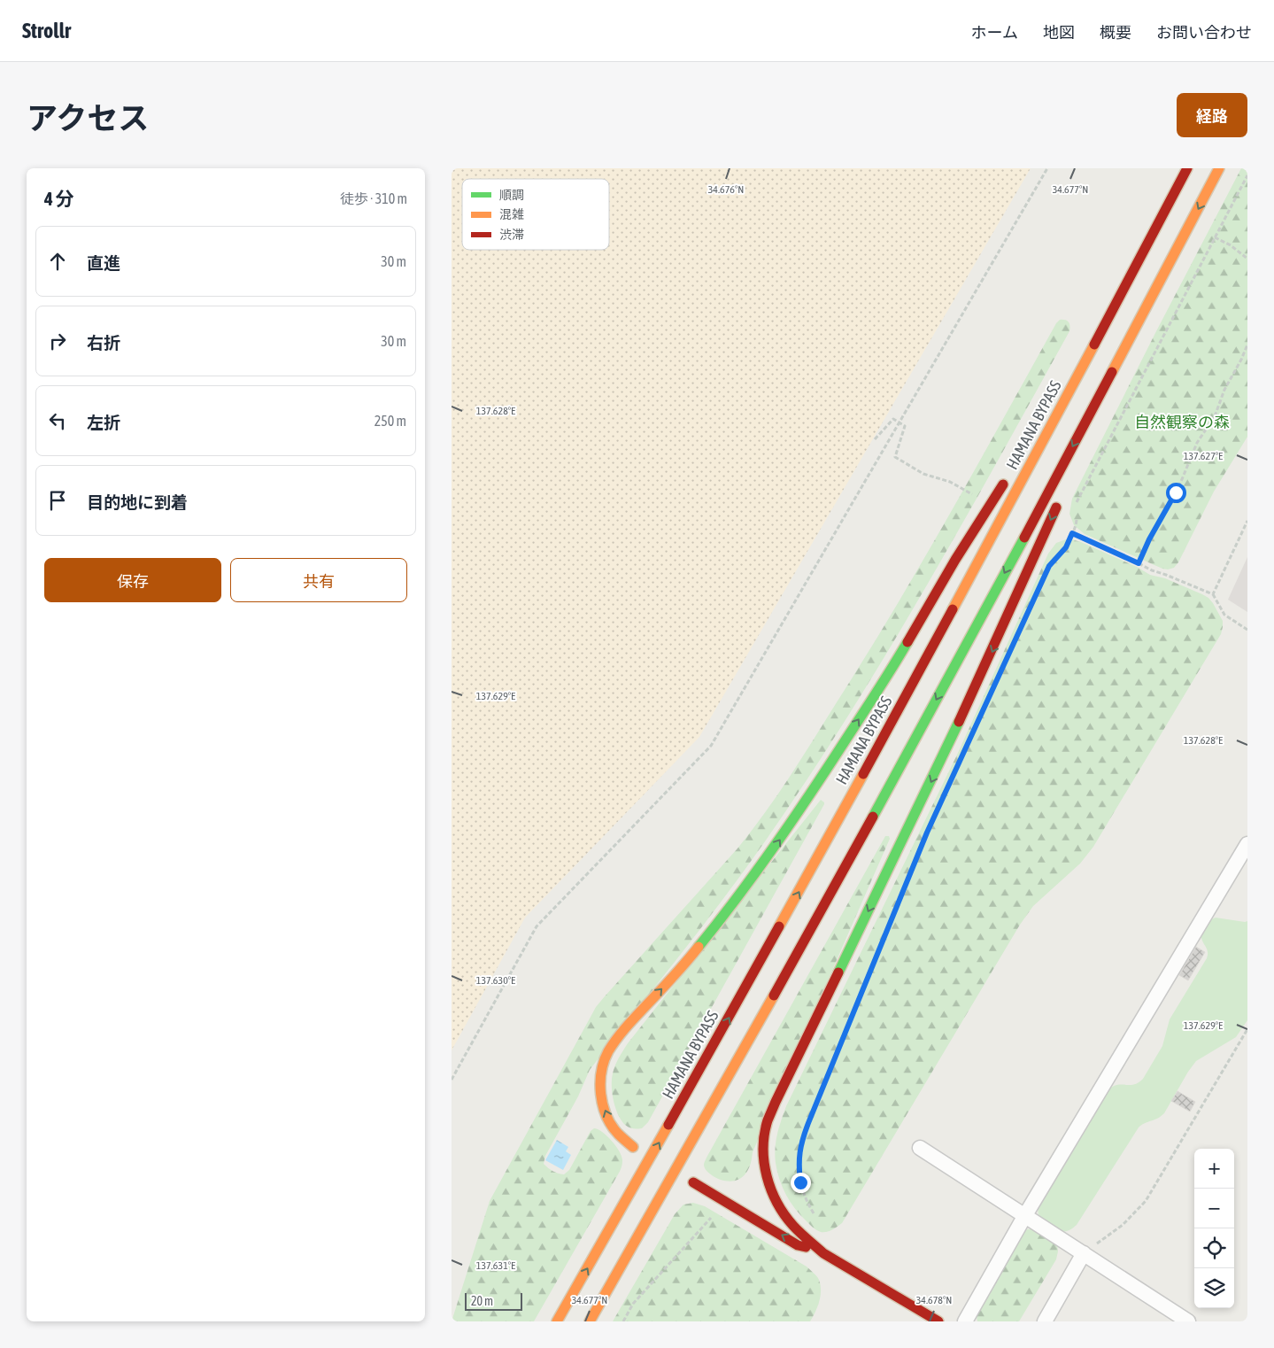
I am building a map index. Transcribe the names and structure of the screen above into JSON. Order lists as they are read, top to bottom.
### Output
{
  "streets": {
    "main road": ["HAMANA BYPASS"]
  },
  "parks": ["自然観察の森"],
  "legend": ["順調", "混雑", "渋滞"],
  "scale_bar": "20 m",
  "page": {
    "header": "Strollr",
    "nav": [
      "ホーム",
      "地図",
      "概要",
      "お問い合わせ"
    ],
    "title": "アクセス",
    "buttons": [
      "経路",
      ["保存", "共有"]
    ],
    "heading": ["4 分", "徒歩 · 310 m"],
    "list": [
      ["直進", "30 m"],
      ["右折", "30 m"],
      ["左折", "250 m"],
      "目的地に到着"
    ],
    "map_buttons": ["+", "−"],
    "scale": "20 m"
  },
  "coordinates": [
    "34.676°N",
    "34.677°N",
    "137.628°E",
    "137.627°E",
    "137.629°E",
    "137.630°E",
    "137.631°E",
    "34.678°N"
  ]
}
